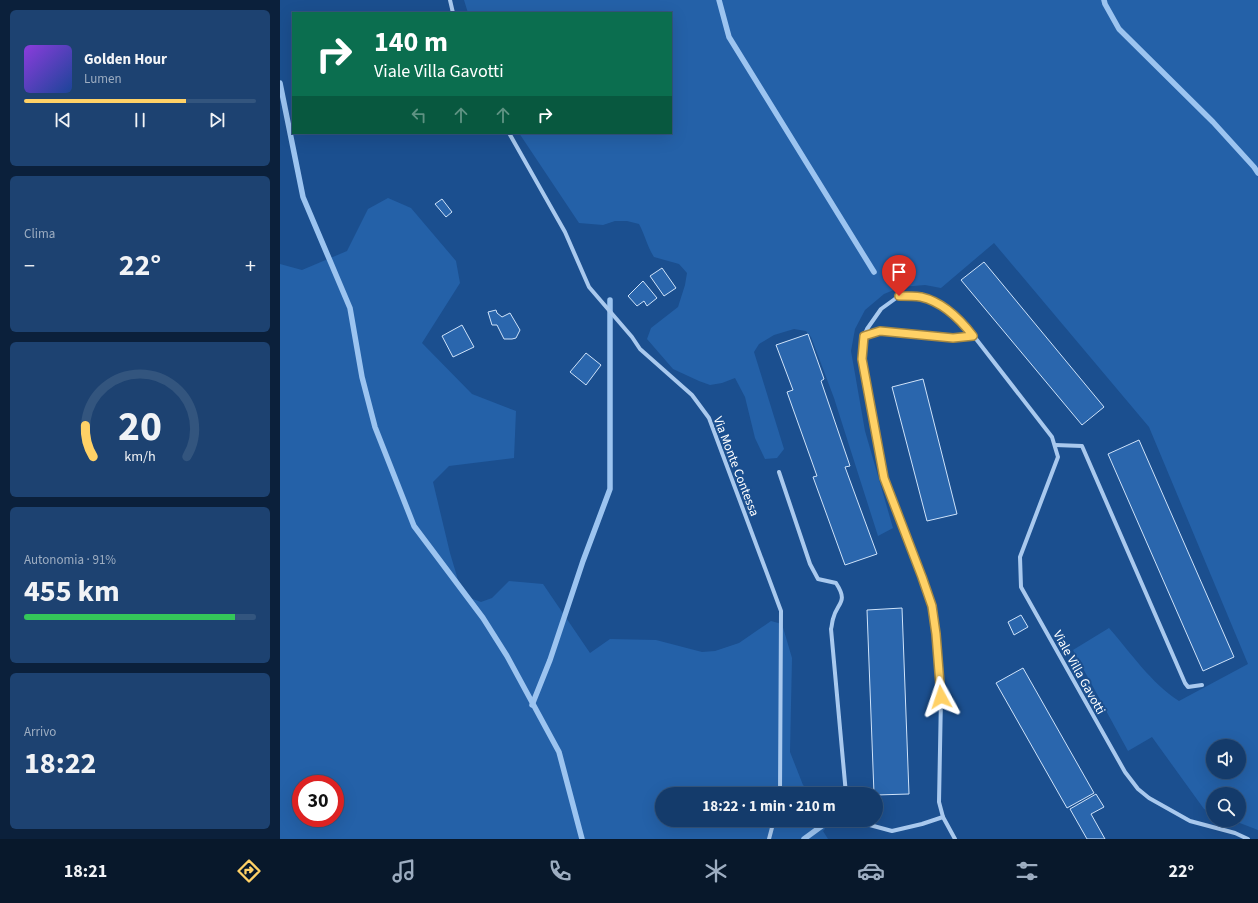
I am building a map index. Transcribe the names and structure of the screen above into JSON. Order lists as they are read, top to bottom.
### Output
{
  "streets": {
    "street": ["Via Monte Contessa", "Viale Villa Gavotti"]
  },
  "page": {
    "turn": ["140 m", "Viale Villa Gavotti"],
    "song": ["Golden Hour", "Lumen"],
    "tile": [
      "Clima",
      ["Autonomia · 91%", "455 km"],
      ["Arrivo", "18:22"]
    ],
    "heat": ["−", "22°", "+"],
    "limit": "30",
    "trip": "18:22 · 1 min · 210 m",
    "tabs": ["18:21", "22°"],
    "gauge": ["20", "km/h"]
  }
}
